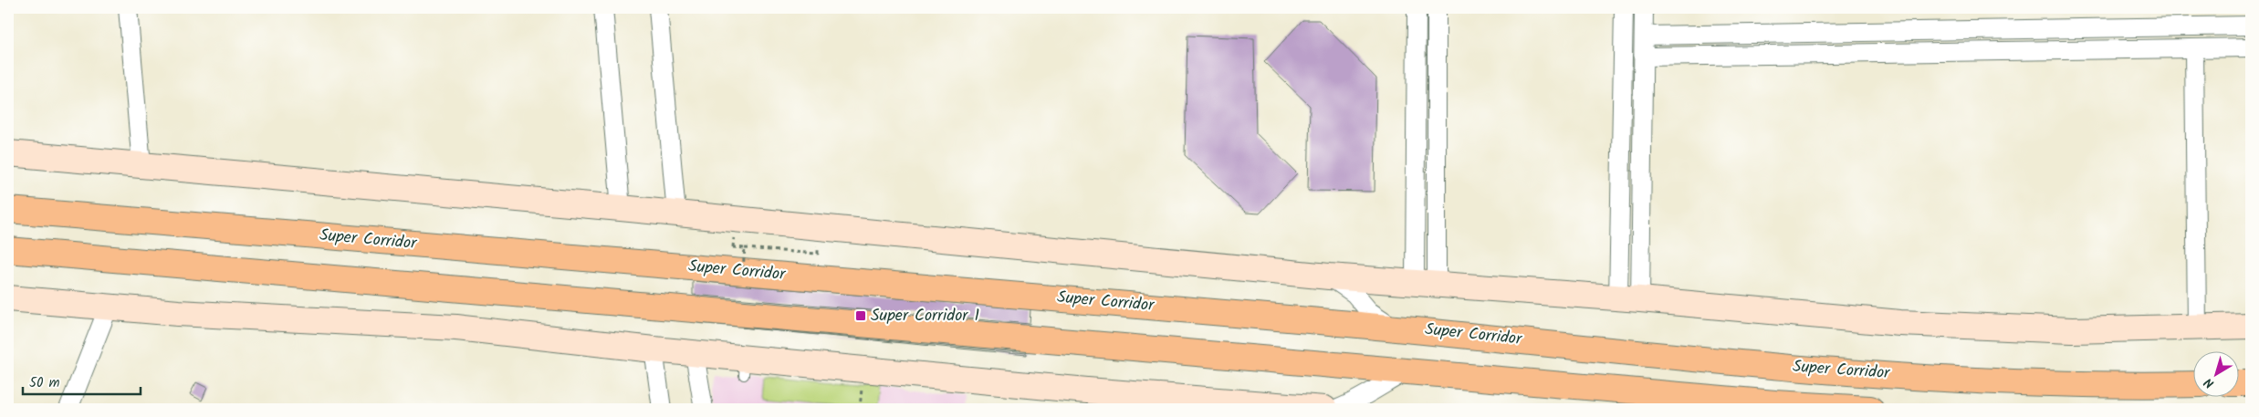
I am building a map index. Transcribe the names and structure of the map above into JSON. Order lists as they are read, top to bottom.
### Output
{
  "streets": {
    "main road": ["Super Corridor"]
  },
  "places": {
    "transit": ["Super Corridor 1"]
  },
  "scale_bar": "50 m",
  "north": "bottom left"
}
